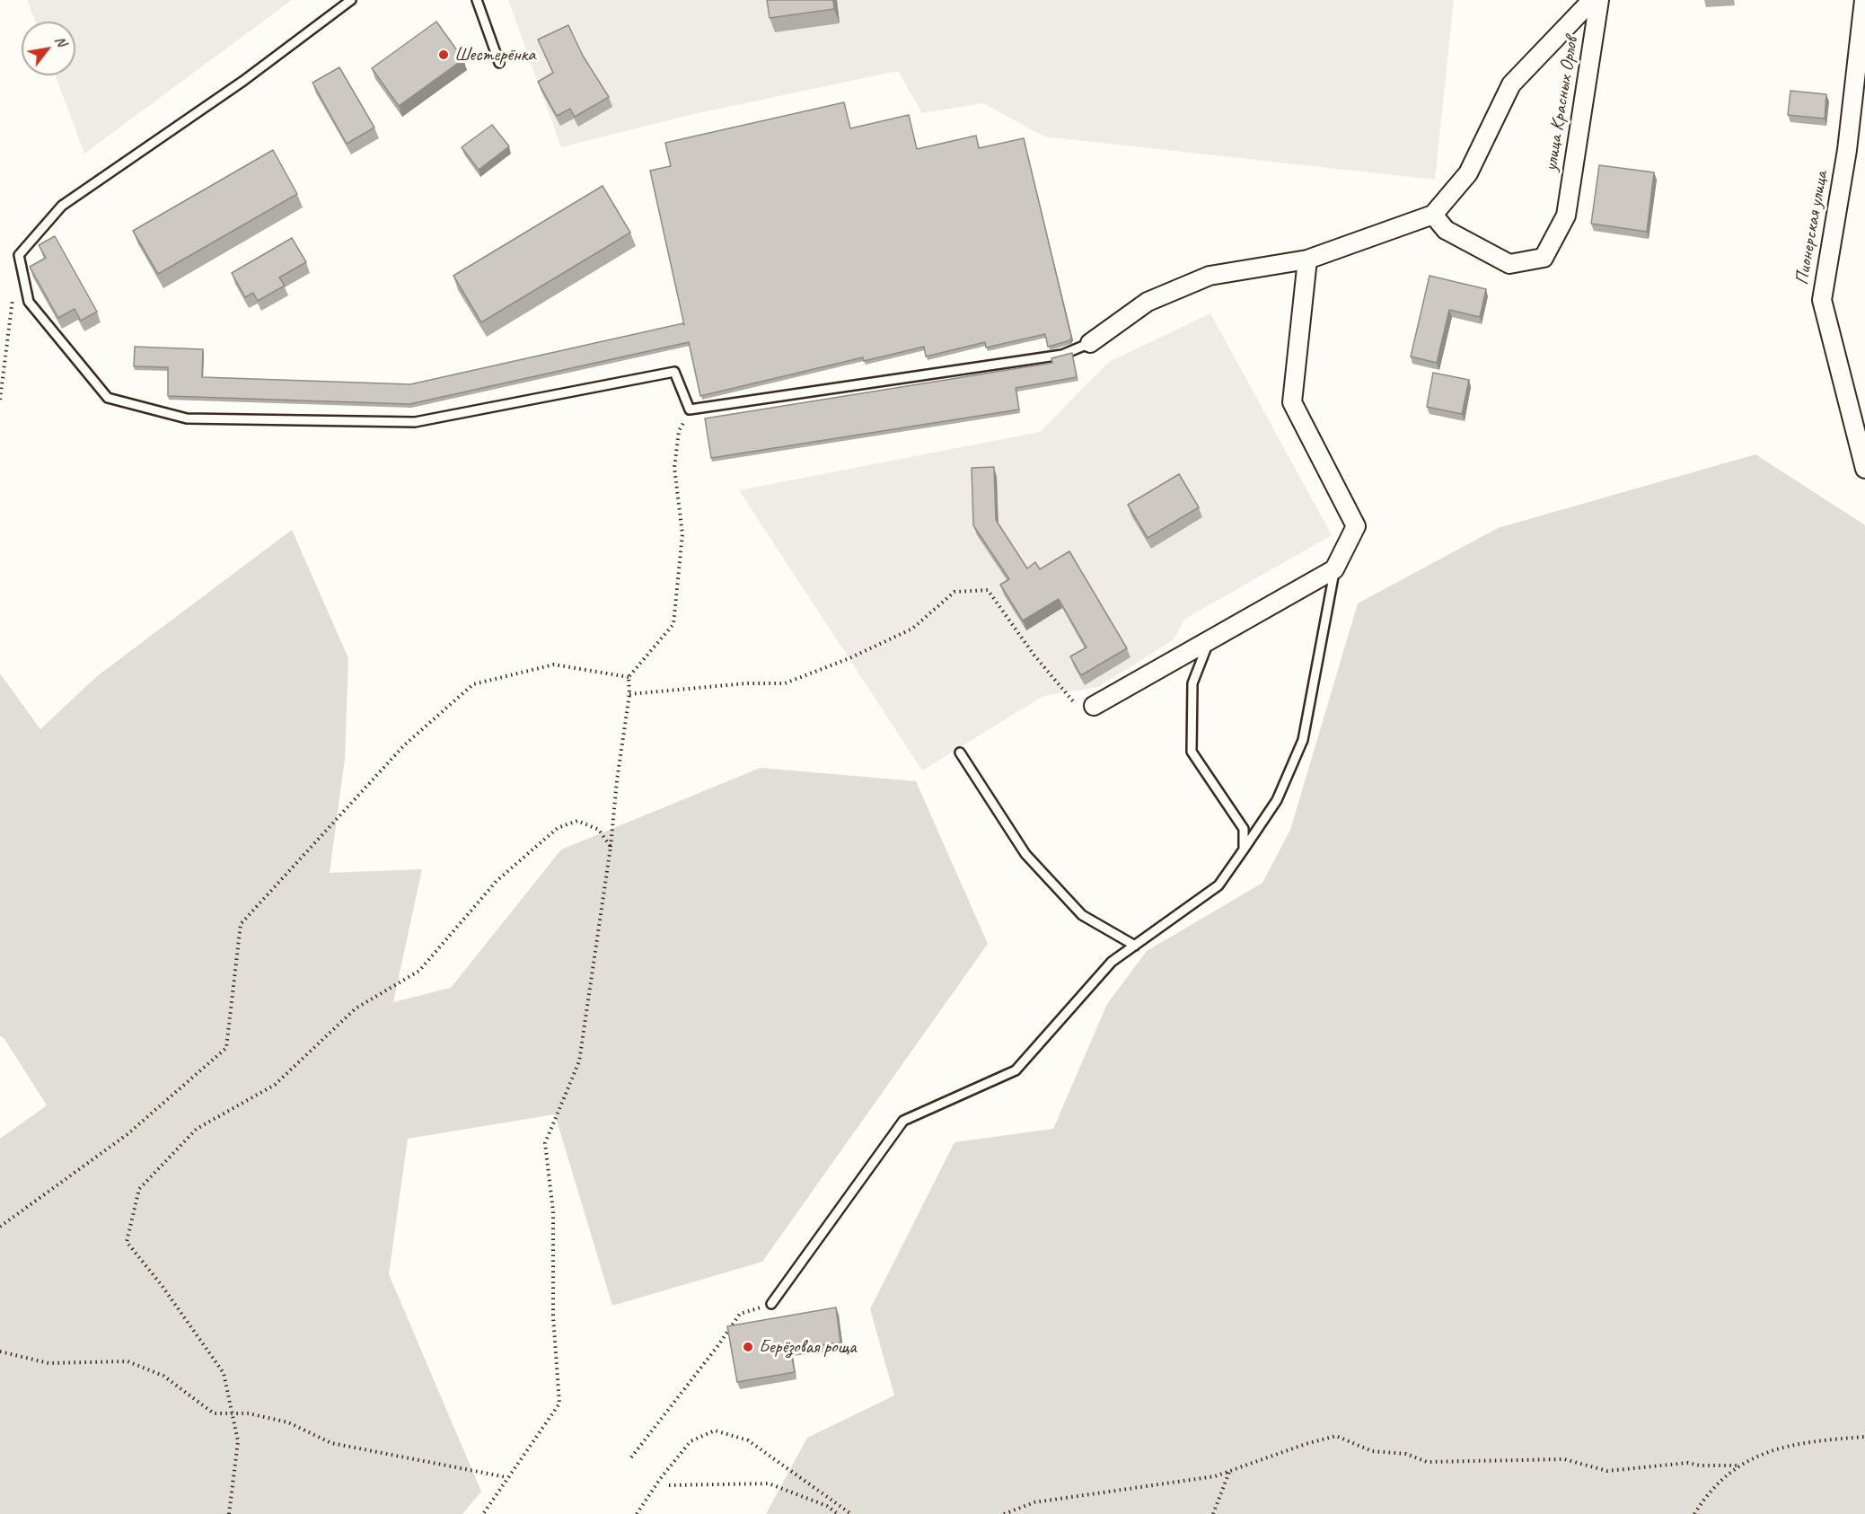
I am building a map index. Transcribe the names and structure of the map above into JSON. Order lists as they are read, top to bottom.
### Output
{
  "streets": {
    "street": ["Пионерская улица"]
  },
  "places": ["Шестерёнка", "Берёзовая роща"],
  "north": "top right"
}
